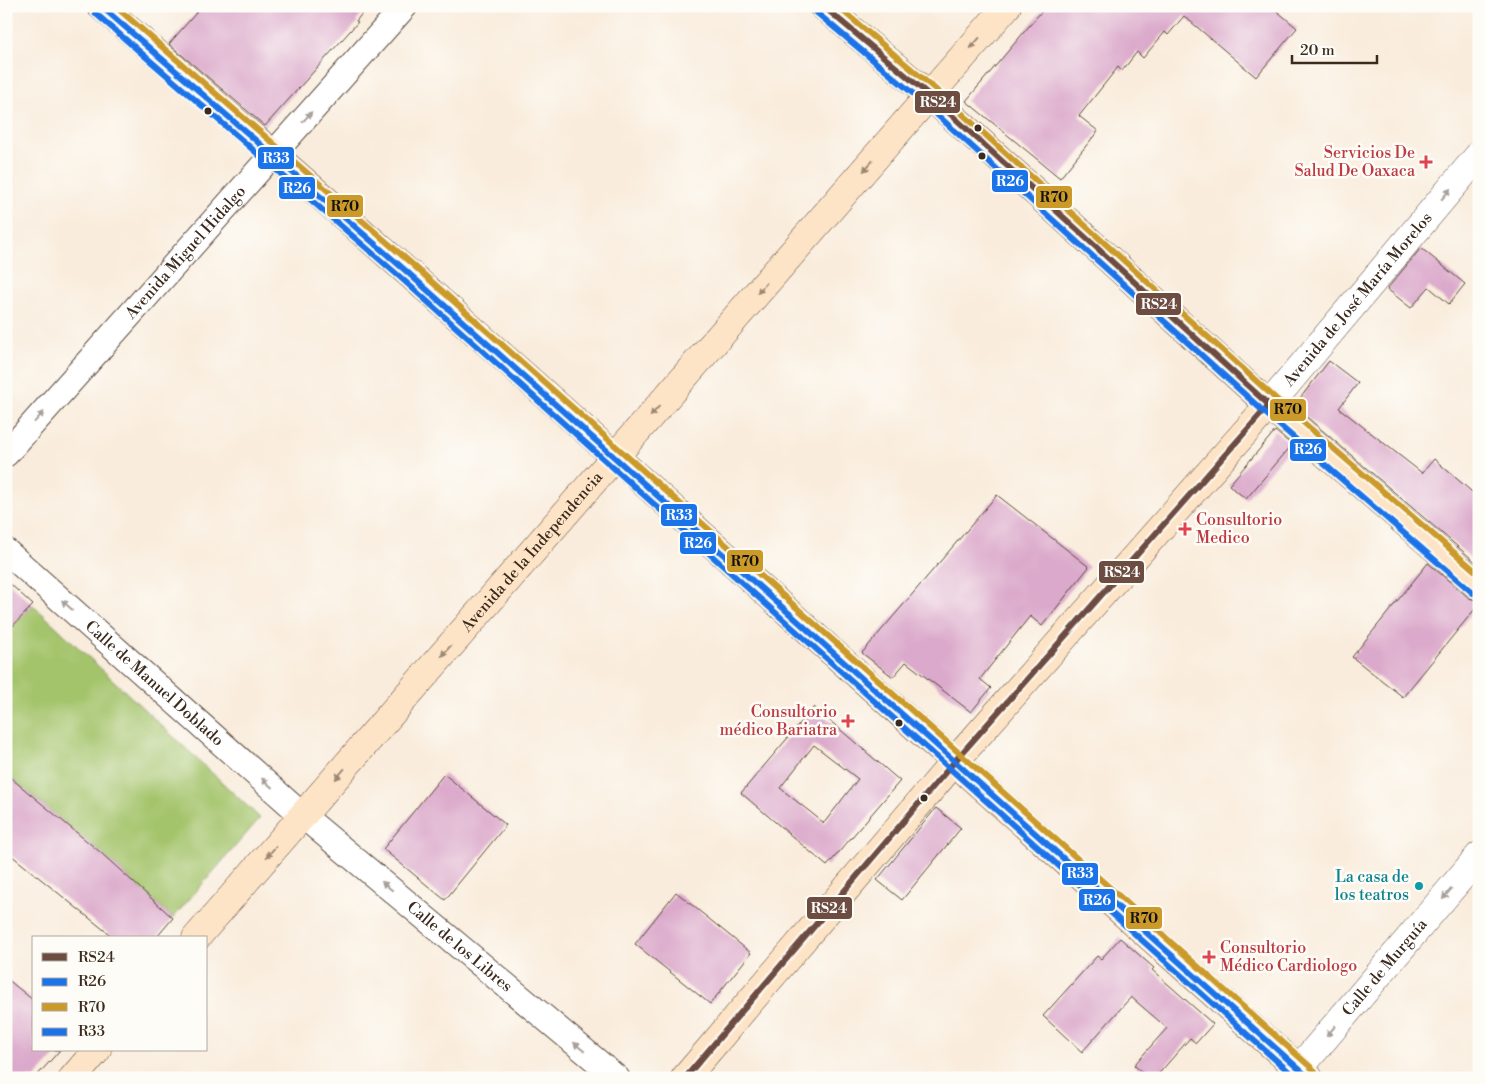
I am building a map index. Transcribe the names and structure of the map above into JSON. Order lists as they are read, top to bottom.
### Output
{
  "streets": {
    "main road": ["Avenida de José María Morelos", "Avenida de la Independencia"],
    "street": [
      "Avenida Miguel Hidalgo",
      "Calle de Manuel Doblado",
      "Calle de los Libres",
      "Calle de Murguía"
    ]
  },
  "crossings": [
    ["Avenida de la Independencia", "Calle de Manuel Doblado"],
    ["Avenida de la Independencia", "Calle de los Libres"],
    ["Calle de Manuel Doblado", "Calle de los Libres"]
  ],
  "one_way": [
    "Avenida Miguel Hidalgo",
    "Avenida de la Independencia",
    "Calle de Manuel Doblado",
    "Calle de los Libres",
    "Calle de Murguía"
  ],
  "places": {
    "health": [
      "Servicios De Salud De Oaxaca",
      "Consultorio Medico",
      "Consultorio médico Bariatra",
      "Consultorio Médico Cardiologo"
    ],
    "other": ["La casa de los teatros"]
  },
  "lines": [
    "transit line RS24",
    "transit line R70",
    "transit line R33",
    "transit line R26"
  ],
  "legend": [
    "RS24",
    "R26",
    "R70",
    "R33"
  ],
  "scale_bar": "20 m"
}
